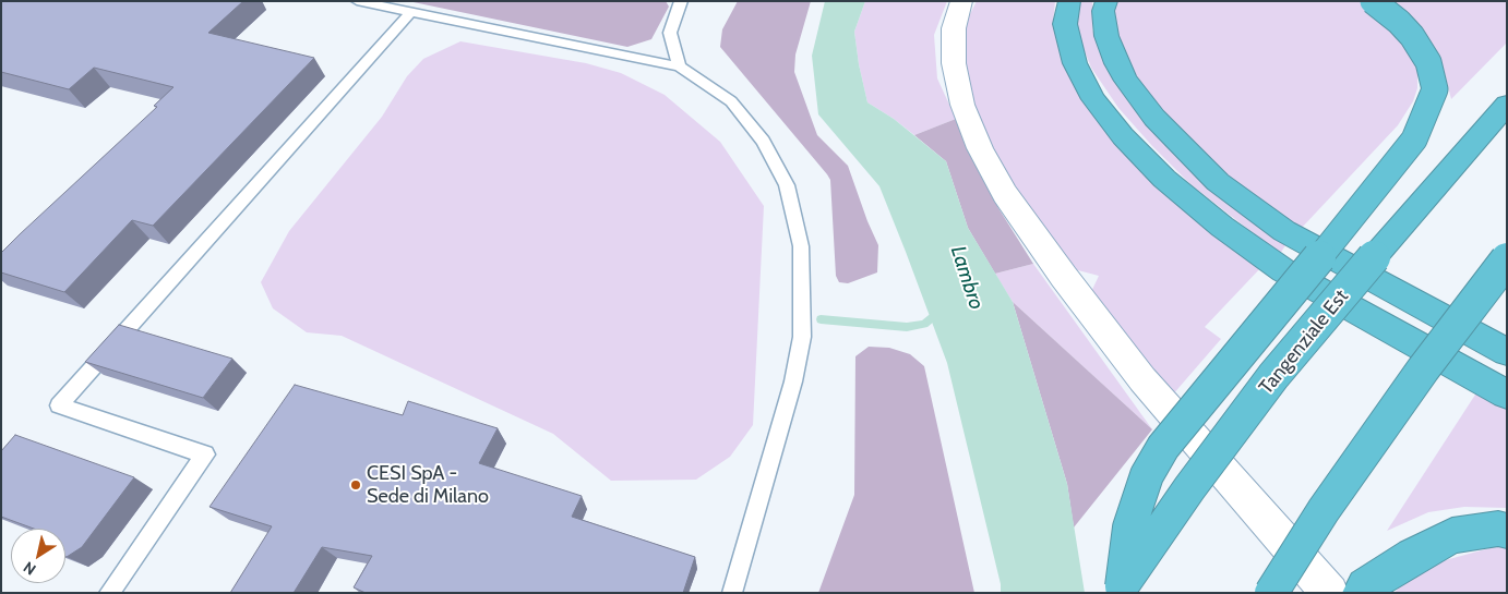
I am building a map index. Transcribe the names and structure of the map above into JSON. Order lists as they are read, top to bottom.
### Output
{
  "streets": {
    "highway": ["Tangenziale Est"]
  },
  "water": ["Lambro"],
  "places": ["CESI SpA - Sede di Milano"],
  "north": "bottom left"
}
